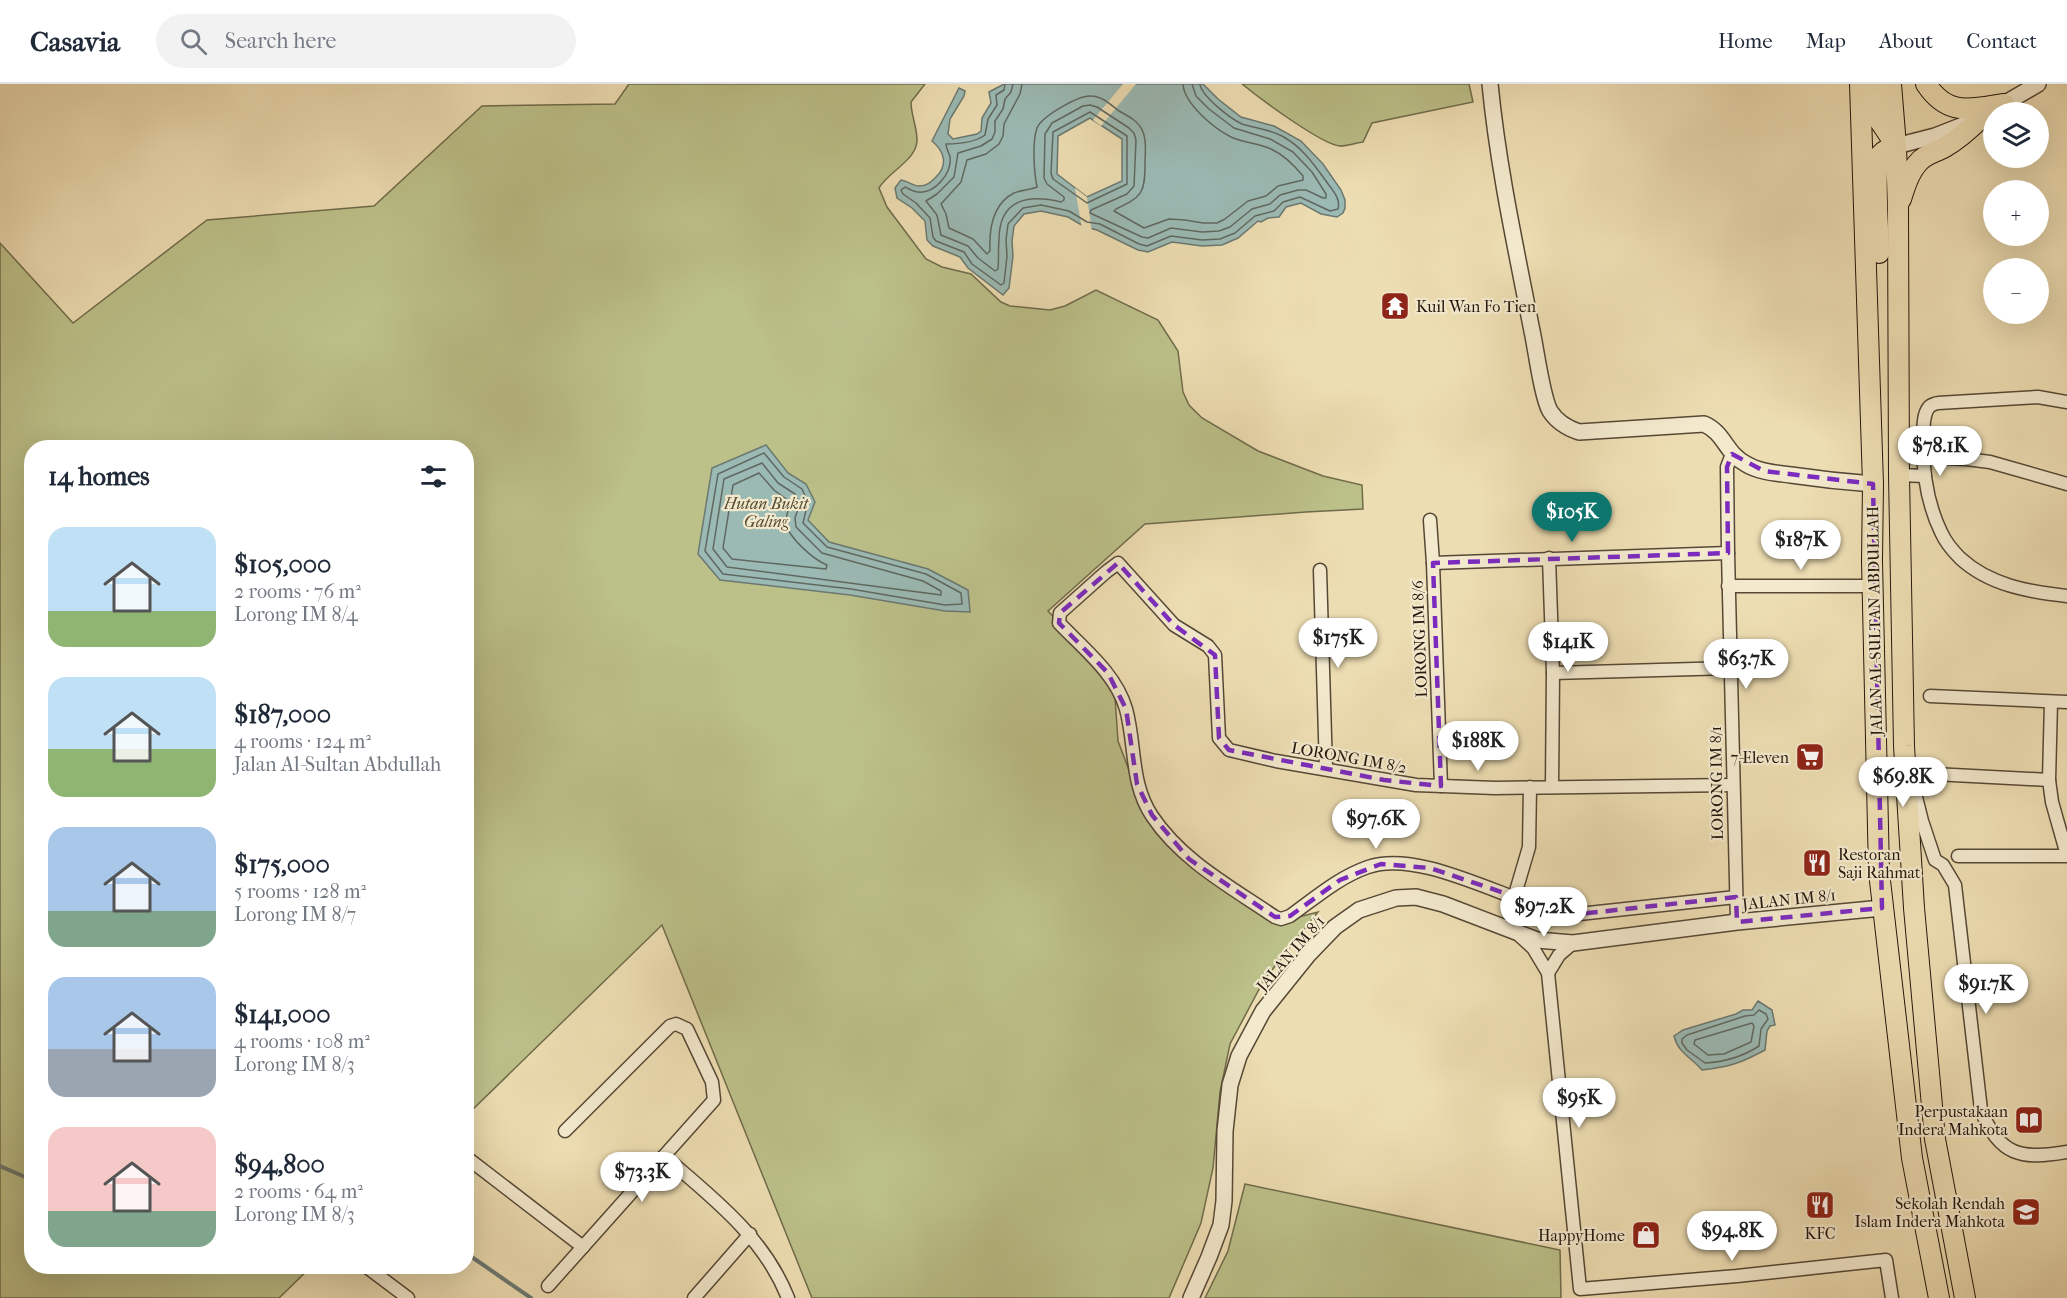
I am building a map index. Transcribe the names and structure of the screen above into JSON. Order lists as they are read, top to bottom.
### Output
{
  "streets": {
    "main road": ["JALAN AL-SULTAN ABDULLAH"],
    "street": [
      "LORONG IM 8/6",
      "LORONG IM 8/2",
      "LORONG IM 8/1",
      "JALAN IM 8/1"
    ]
  },
  "crossings": [
    ["JALAN AL-SULTAN ABDULLAH", "JALAN IM 8/1"],
    ["LORONG IM 8/6", "LORONG IM 8/2"],
    ["LORONG IM 8/2", "LORONG IM 8/1"],
    ["LORONG IM 8/1", "JALAN IM 8/1"]
  ],
  "parks": ["Hutan Bukit Galing"],
  "places": {
    "temple": ["Kuil Wan Fo Tien"],
    "supermarket": ["7-Eleven"],
    "restaurant": ["Restoran Saji Rahmat", "KFC"],
    "library": ["Perpustakaan Indera Mahkota"],
    "school or university": ["Sekolah Rendah Islam Indera Mahkota"],
    "shop": ["HappyHome"]
  },
  "page": {
    "header": "Casavia",
    "search": "Search here",
    "nav": [
      "Home",
      "Map",
      "About",
      "Contact"
    ],
    "map_buttons": ["+", "−"],
    "price": [
      "$78.1K",
      "$105K",
      "$187K",
      "$175K",
      "$141K",
      "$63.7K",
      "$188K",
      "$69.8K",
      "$97.6K",
      "$97.2K",
      "$91.7K",
      "$95K",
      "$73.3K",
      "$94.8K"
    ],
    "heading": "14 homes",
    "list": [
      {
        "name": "$105,000",
        "note": "2 rooms · 76 m² · Lorong IM 8/4"
      },
      {
        "name": "$187,000",
        "note": "4 rooms · 124 m² · Jalan Al-Sultan Abdullah"
      },
      {
        "name": "$175,000",
        "note": "5 rooms · 128 m² · Lorong IM 8/7"
      },
      {
        "name": "$141,000",
        "note": "4 rooms · 108 m² · Lorong IM 8/3"
      },
      {
        "name": "$94,800",
        "note": "2 rooms · 64 m² · Lorong IM 8/3"
      }
    ]
  }
}
